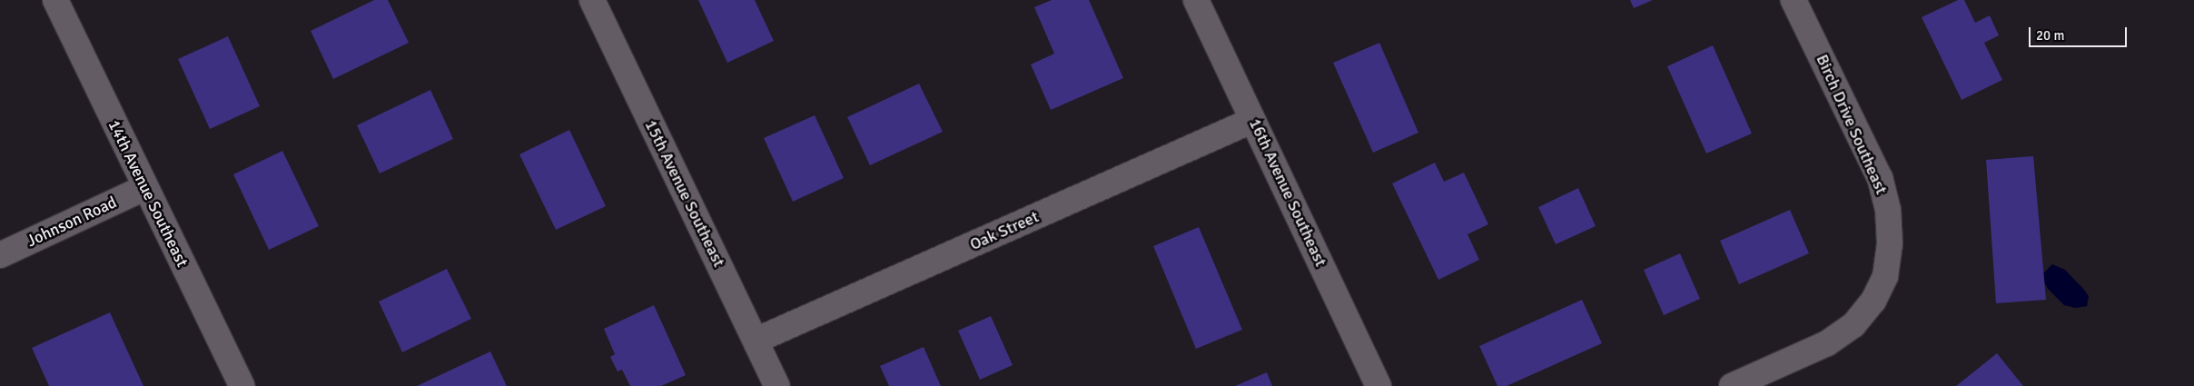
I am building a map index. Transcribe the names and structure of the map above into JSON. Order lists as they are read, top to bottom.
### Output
{
  "streets": {
    "street": [
      "Birch Drive Southeast",
      "16th Avenue Southeast",
      "14th Avenue Southeast",
      "15th Avenue Southeast",
      "Johnson Road",
      "Oak Street"
    ]
  },
  "crossings": [
    ["16th Avenue Southeast", "Oak Street"],
    ["14th Avenue Southeast", "Johnson Road"],
    ["15th Avenue Southeast", "Oak Street"]
  ],
  "scale_bar": "20 m"
}
